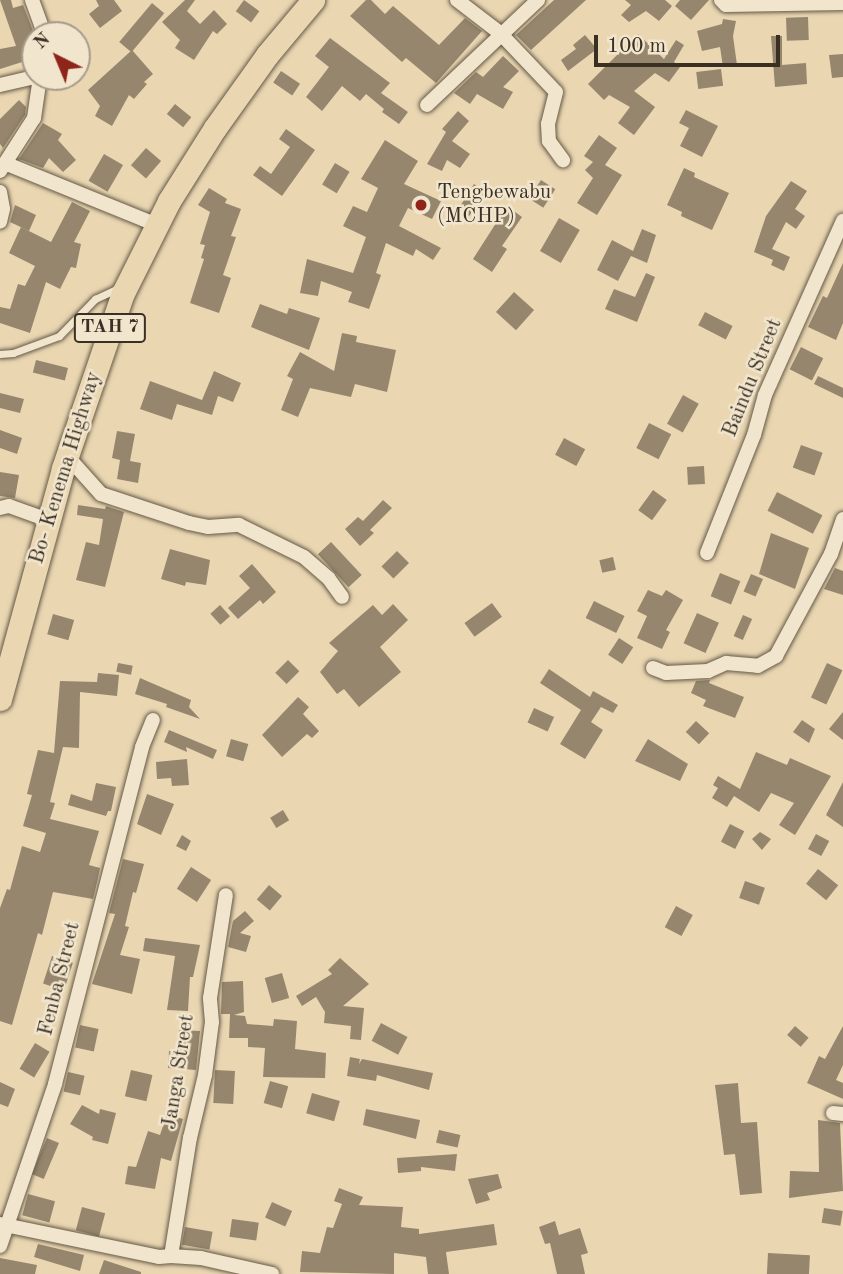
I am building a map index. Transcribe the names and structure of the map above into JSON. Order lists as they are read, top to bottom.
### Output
{
  "streets": {
    "highway": ["TAH 7", "Bo- Kenema Highway"],
    "street": ["Baindu Street", "Fenba Street", "Janga Street"]
  },
  "places": ["Tengbewabu (MCHP)"],
  "scale_bar": "100 m",
  "north": "top left"
}
